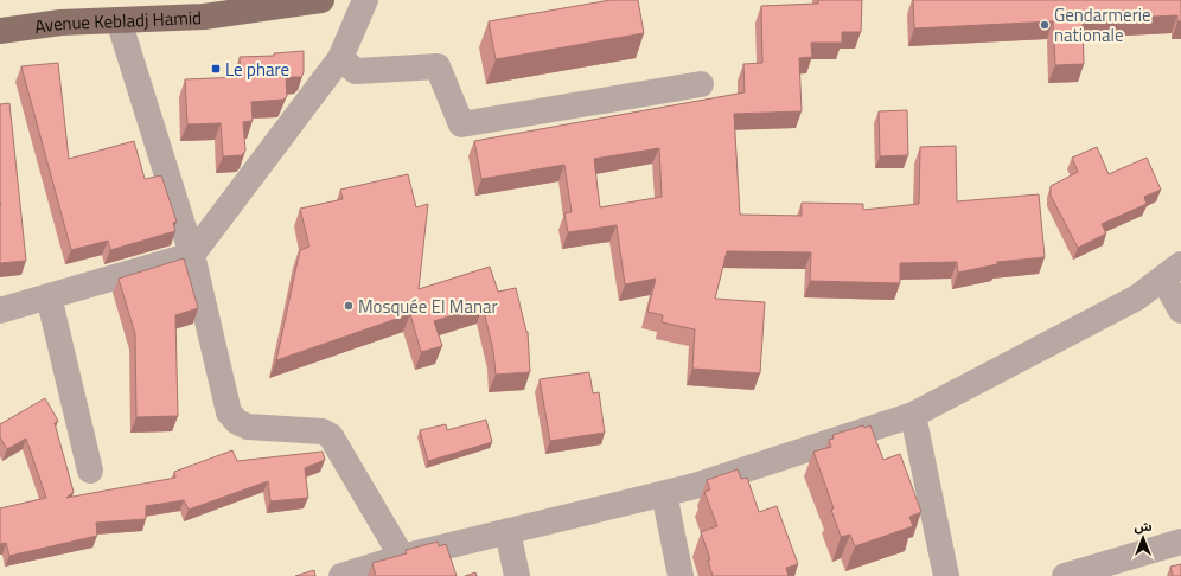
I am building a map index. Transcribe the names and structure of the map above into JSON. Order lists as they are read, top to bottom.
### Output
{
  "streets": {
    "main road": ["Avenue Kebladj Hamid"]
  },
  "places": {
    "other": ["Gendarmerie nationale", "Mosquée El Manar"],
    "transit": ["Le phare"]
  },
  "north": "top"
}
